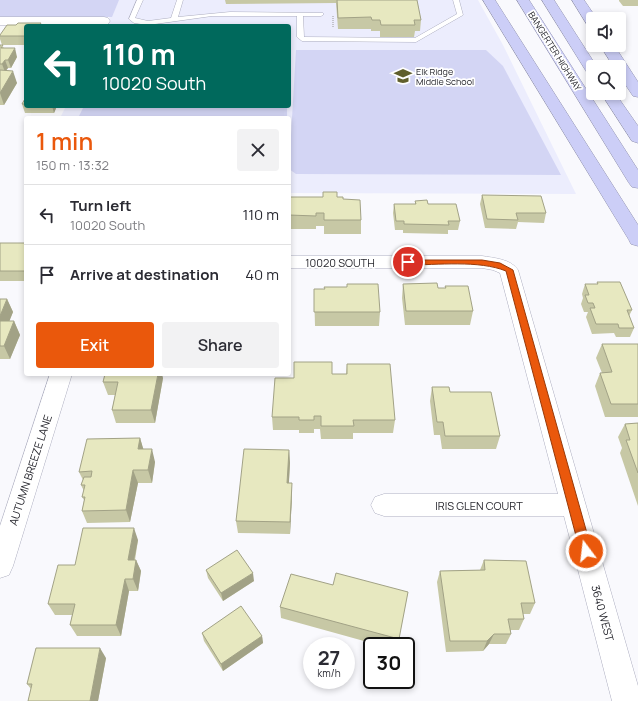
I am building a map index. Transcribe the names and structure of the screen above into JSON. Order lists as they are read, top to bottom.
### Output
{
  "streets": {
    "highway": ["BANGERTER HIGHWAY"],
    "street": [
      "10020 SOUTH",
      "AUTUMN BREEZE LANE",
      "IRIS GLEN COURT",
      "3640 WEST"
    ]
  },
  "crossings": [
    ["10020 SOUTH", "3640 WEST"],
    ["IRIS GLEN COURT", "3640 WEST"]
  ],
  "places": {
    "school or university": ["Elk Ridge Middle School"]
  },
  "page": {
    "turn": ["110 m", "10020 South"],
    "heading": ["1 min", "150 m · 13:32"],
    "list": [
      {
        "name": "Turn left",
        "note": "10020 South",
        "value": "110 m"
      },
      {
        "name": "Arrive at destination",
        "value": "40 m"
      }
    ],
    "buttons": ["Exit", "Share"],
    "speed": "27 km/h",
    "limit": "30"
  }
}
